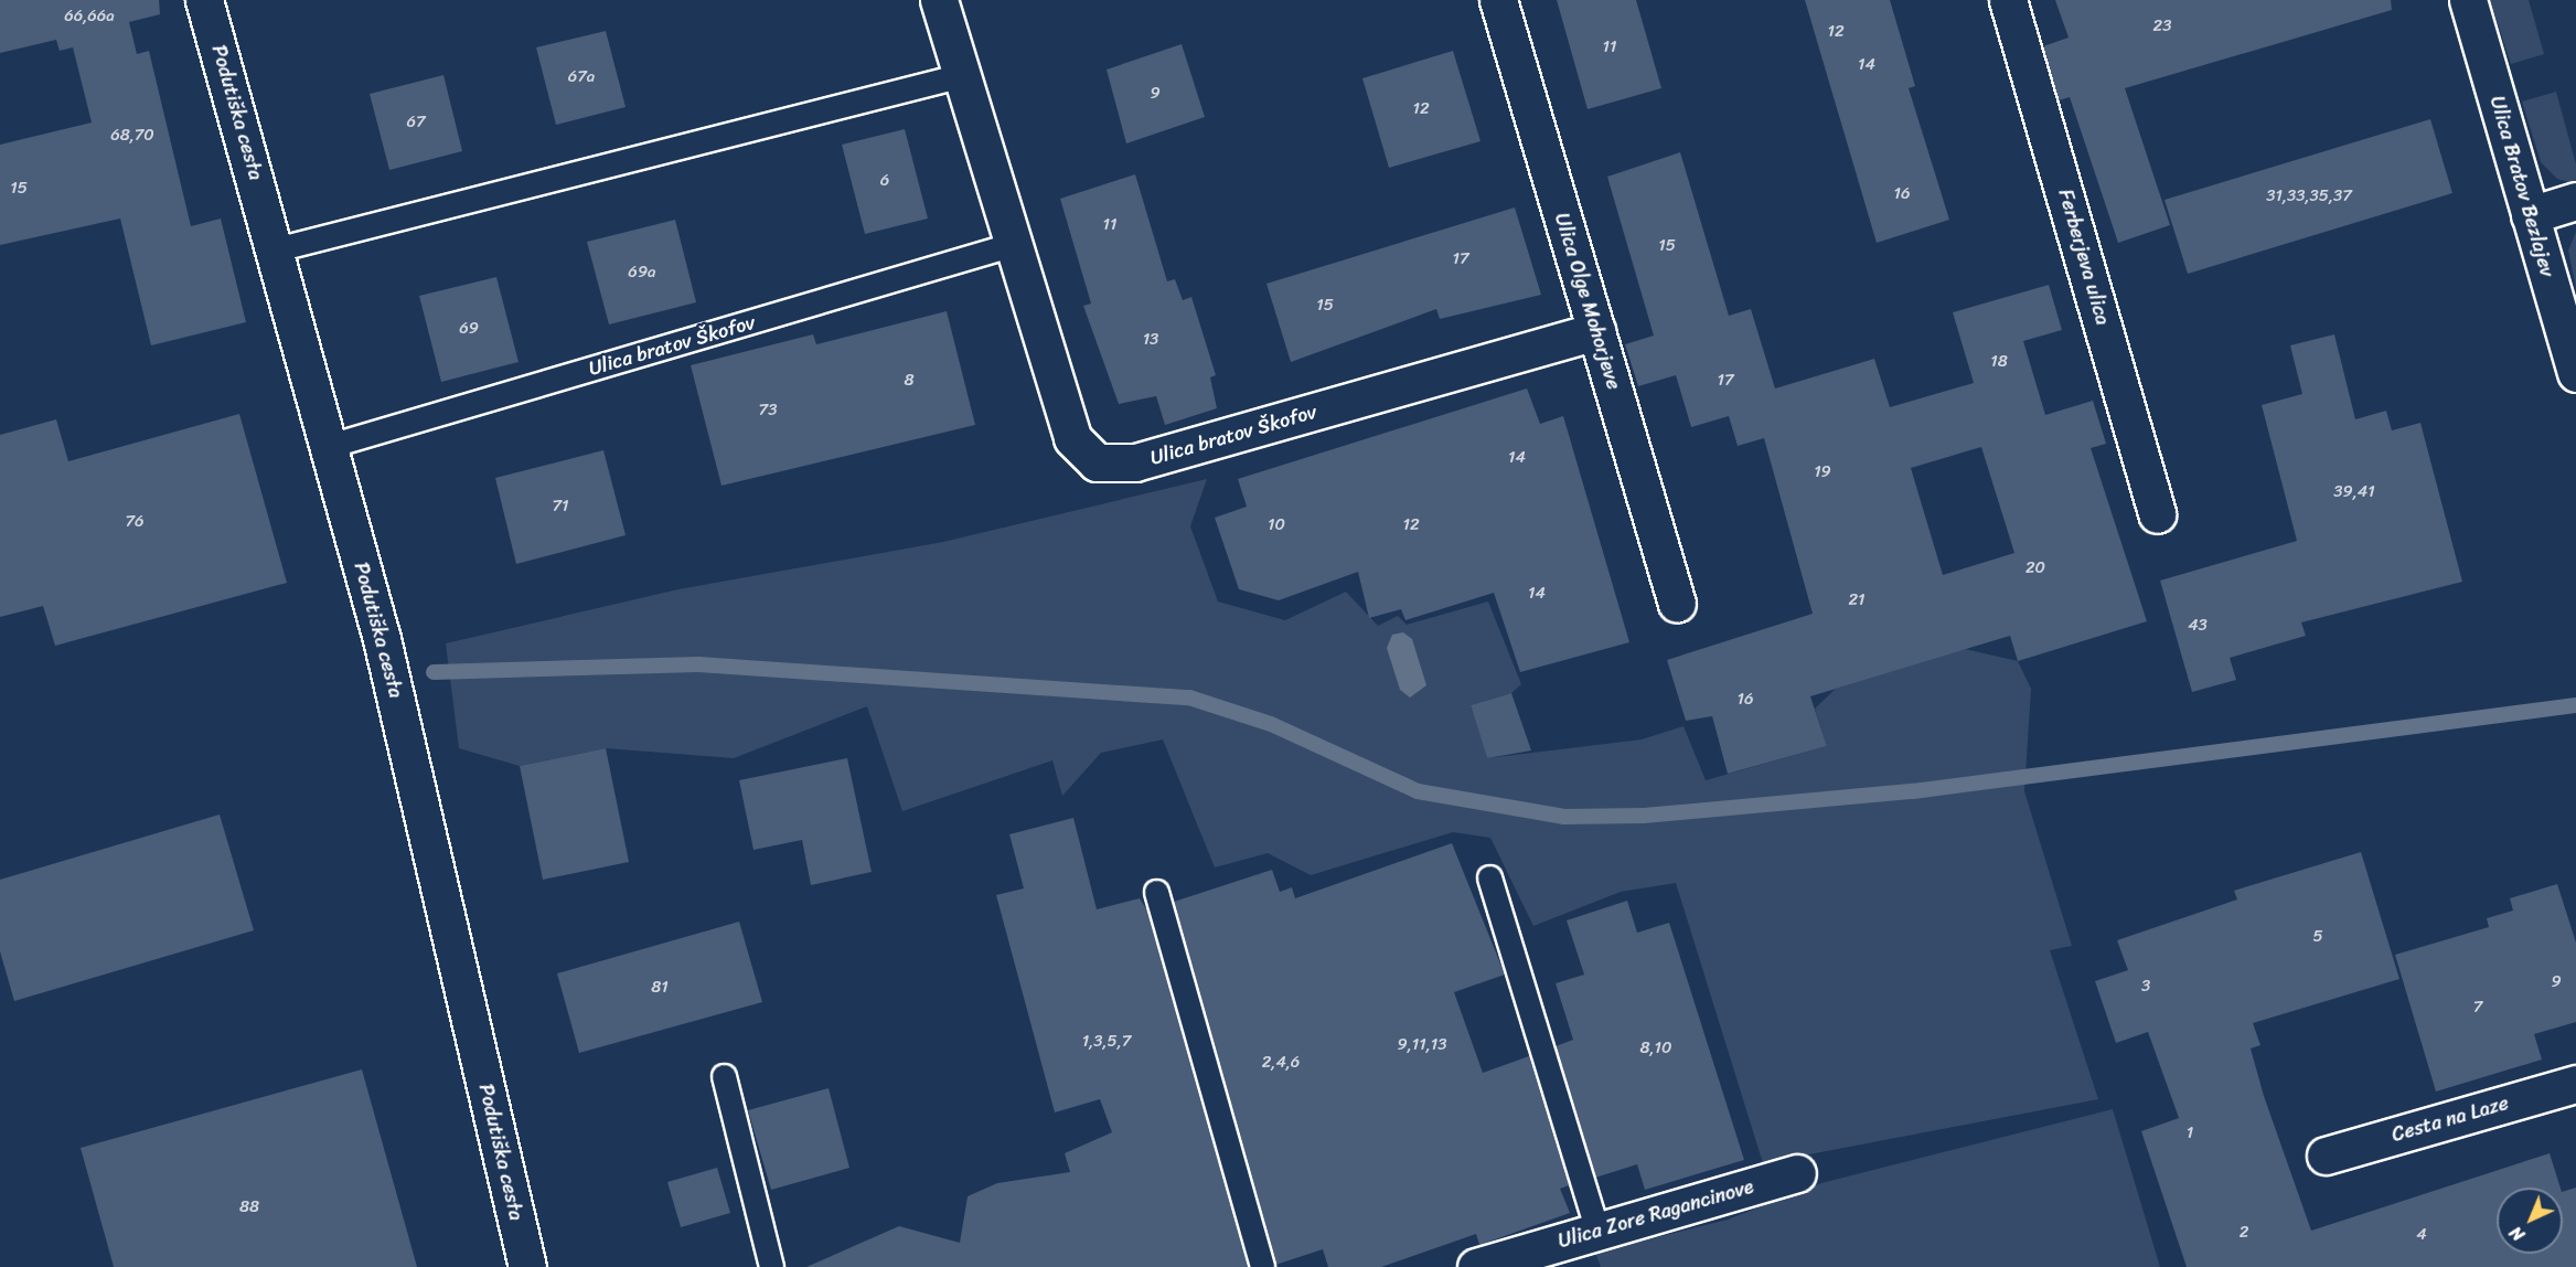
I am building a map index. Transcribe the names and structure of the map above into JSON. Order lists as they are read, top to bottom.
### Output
{
  "streets": {
    "street": [
      "Podutiška cesta",
      "Ulica Bratov Bezlajev",
      "Ferberjeva ulica",
      "Ulica Olge Mohorjeve",
      "Ulica bratov Škofov",
      "Cesta na Laze",
      "Ulica Zore Ragancinove"
    ]
  },
  "crossings": [
    ["Podutiška cesta", "Ulica bratov Škofov"],
    ["Ulica Olge Mohorjeve", "Ulica bratov Škofov"]
  ],
  "house_numbers": [
    "66,66a",
    "23",
    "12",
    "11",
    "14",
    "67a",
    "9",
    "12",
    "67",
    "68,70",
    "6",
    "15",
    "16",
    "31,33,35,37",
    "11",
    "15",
    "17",
    "69a",
    "15",
    "69",
    "13",
    "18",
    "8",
    "17",
    "73",
    "14",
    "19",
    "39,41",
    "71",
    "76",
    "10",
    "12",
    "20",
    "14",
    "21",
    "43",
    "16",
    "5",
    "9",
    "3",
    "81",
    "7",
    "1,3,5,7",
    "9,11,13",
    "8,10",
    "2,4,6",
    "1",
    "88",
    "2",
    "4"
  ],
  "north": "bottom left"
}
